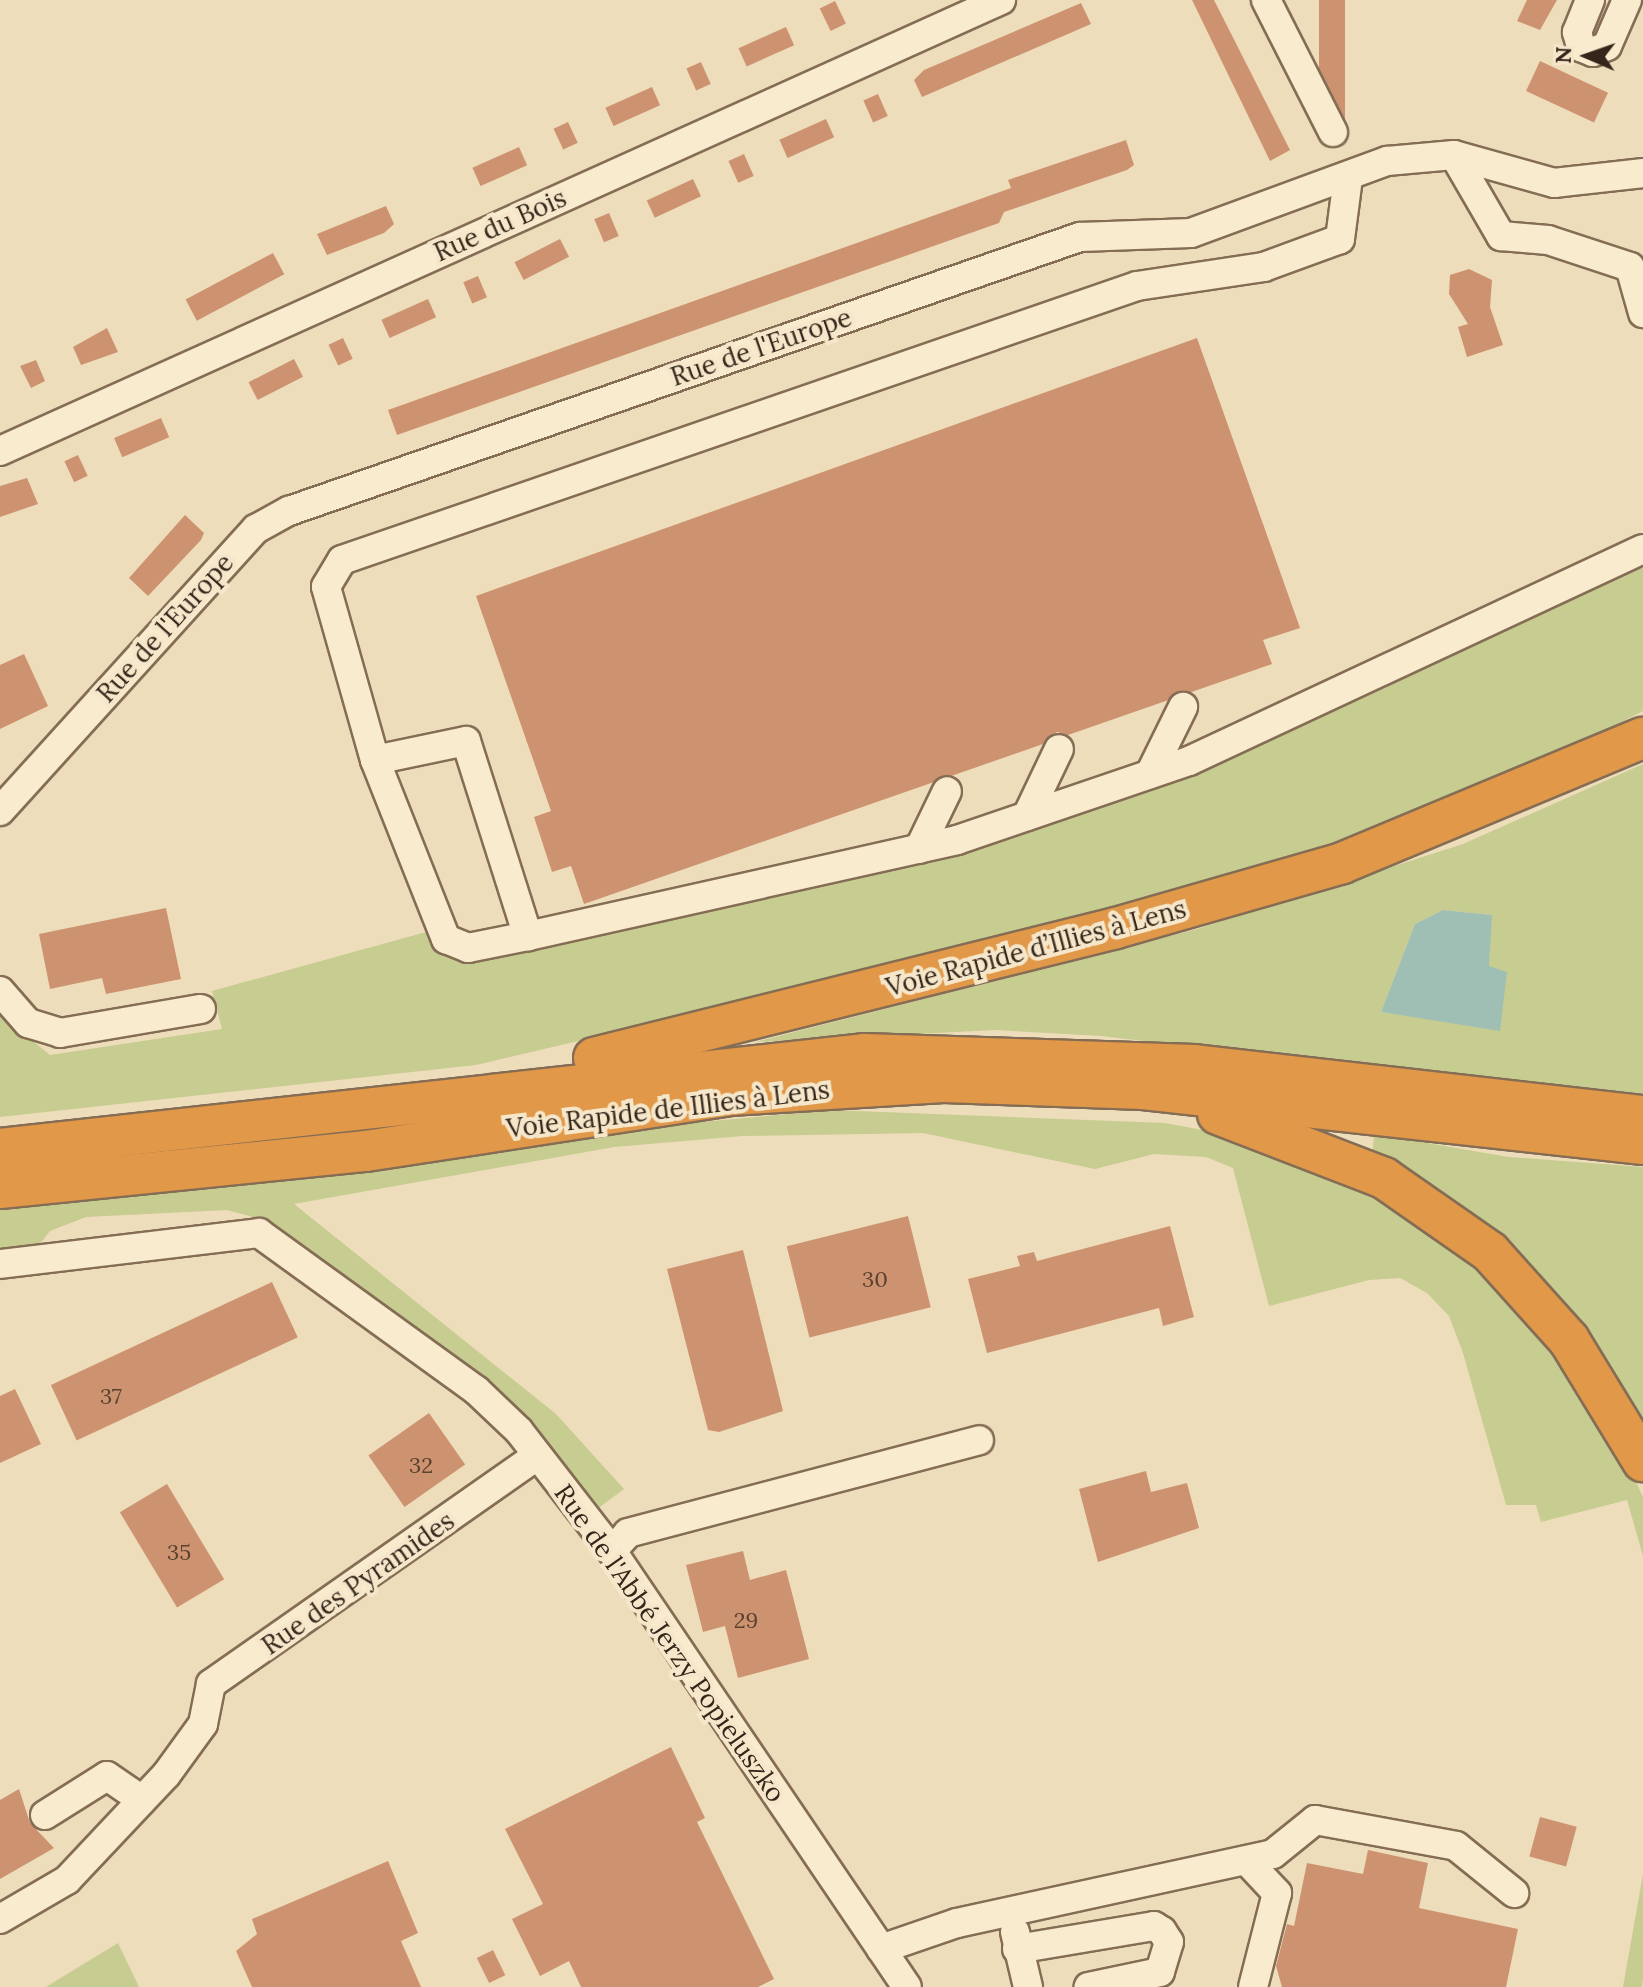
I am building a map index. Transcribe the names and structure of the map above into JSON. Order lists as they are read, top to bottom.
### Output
{
  "streets": {
    "highway": ["Voie Rapide d’Illies à Lens", "Voie Rapide de Illies à Lens"],
    "street": [
      "Rue du Bois",
      "Rue de l'Europe",
      "Rue des Pyramides",
      "Rue de l'Abbé Jerzy Popieluszko"
    ]
  },
  "crossings": [
    ["Rue des Pyramides", "Rue de l'Abbé Jerzy Popieluszko"]
  ],
  "house_numbers": [
    "30",
    "37",
    "32",
    "35",
    "29"
  ],
  "north": "left"
}
